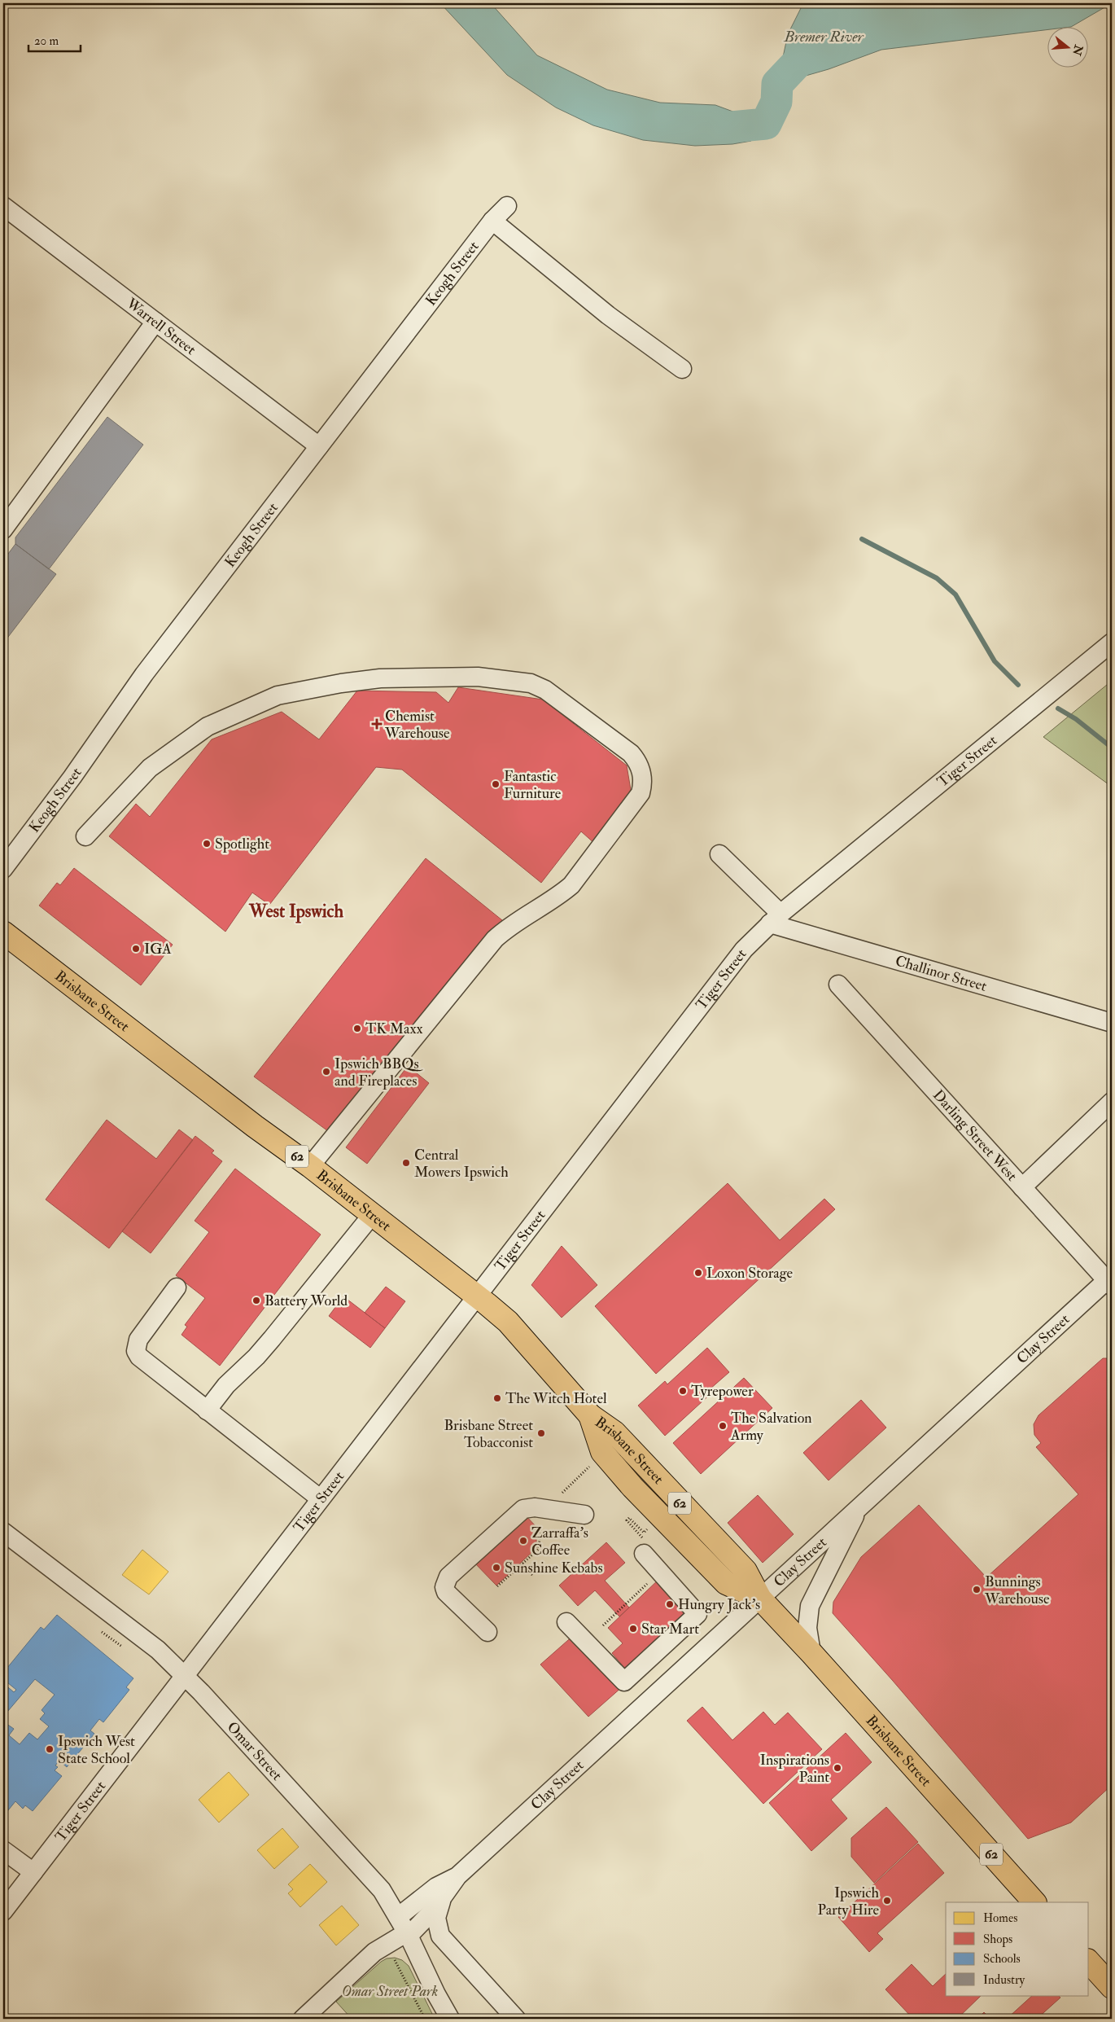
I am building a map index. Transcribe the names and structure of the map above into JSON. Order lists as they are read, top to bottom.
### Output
{
  "streets": {
    "main road": ["Brisbane Street", "62"],
    "street": [
      "Keogh Street",
      "Warrell Street",
      "Tiger Street",
      "Challinor Street",
      "Darling Street West",
      "Clay Street",
      "Omar Street"
    ]
  },
  "crossings": [
    ["Keogh Street", "Warrell Street"],
    ["Tiger Street", "Challinor Street"],
    ["Tiger Street", "Brisbane Street"],
    ["Tiger Street", "Omar Street"],
    ["Brisbane Street", "Clay Street"],
    ["Darling Street West", "Clay Street"],
    ["Clay Street", "Omar Street"]
  ],
  "districts": ["West Ipswich"],
  "water": ["Bremer River"],
  "parks": ["Omar Street Park"],
  "places": {
    "health": ["Chemist Warehouse"],
    "other": [
      "Fantastic Furniture",
      "Spotlight",
      "IGA",
      "TK Maxx",
      "Ipswich BBQs and Fireplaces",
      "Central Mowers Ipswich",
      "Loxon Storage",
      "Battery World",
      "Tyrepower",
      "The Witch Hotel",
      "The Salvation Army",
      "Brisbane Street Tobacconist",
      "Zarraffa's Coffee",
      "Sunshine Kebabs",
      "Bunnings Warehouse",
      "Hungry Jack's",
      "Star Mart",
      "Ipswich West State School",
      "Inspirations Paint",
      "Ipswich Party Hire"
    ]
  },
  "legend": [
    "Homes",
    "Shops",
    "Schools",
    "Industry"
  ],
  "scale_bar": "20 m",
  "north": "right"
}
